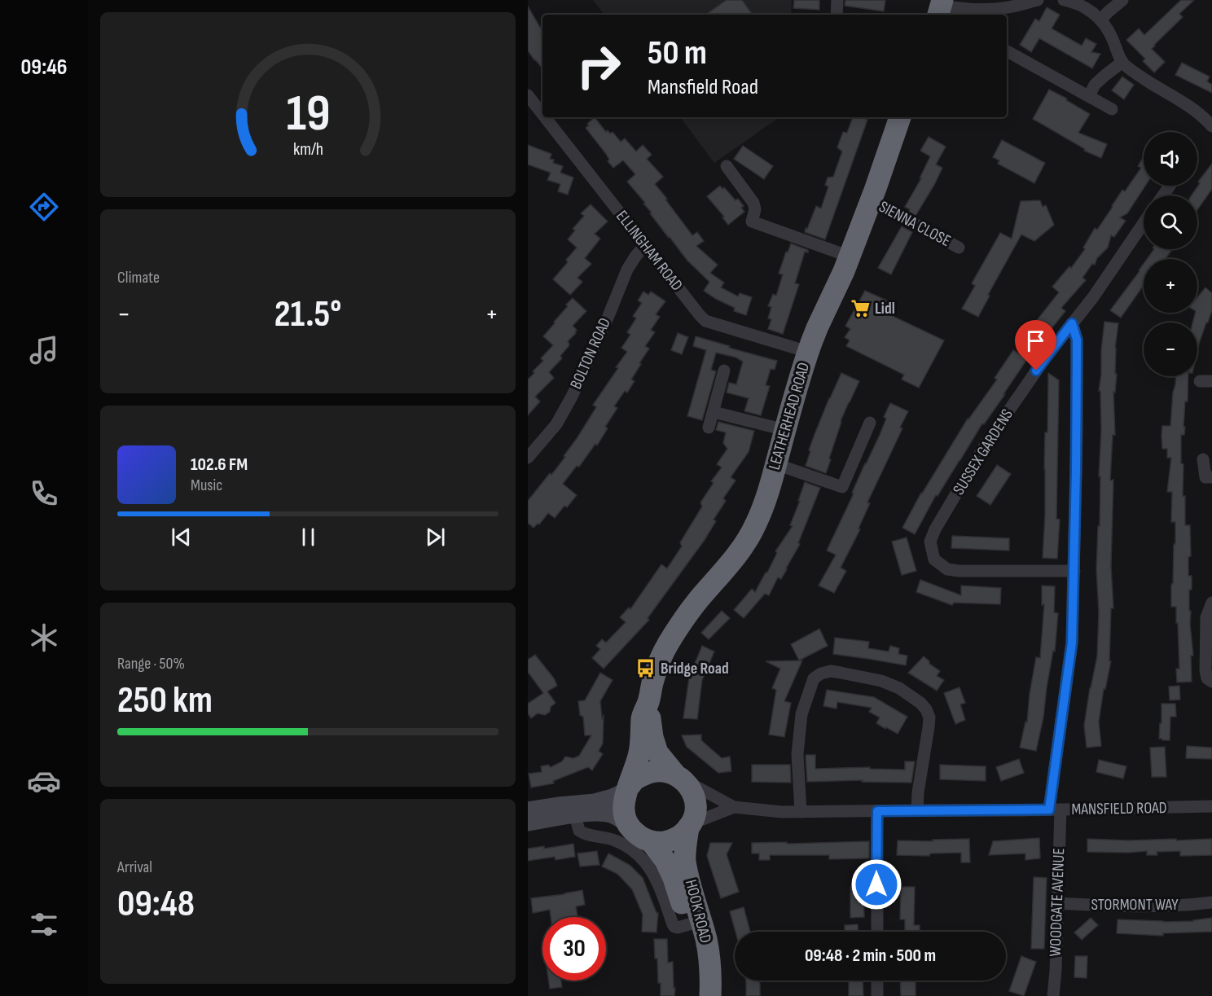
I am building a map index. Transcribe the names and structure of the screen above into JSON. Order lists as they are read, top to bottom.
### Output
{
  "streets": {
    "highway": ["LEATHERHEAD ROAD", "HOOK ROAD"],
    "street": [
      "SIENNA CLOSE",
      "ELLINGHAM ROAD",
      "BOLTON ROAD",
      "SUSSEX GARDENS",
      "MANSFIELD ROAD",
      "WOODGATE AVENUE",
      "STORMONT WAY"
    ]
  },
  "crossings": [
    ["SIENNA CLOSE", "LEATHERHEAD ROAD"],
    ["ELLINGHAM ROAD", "BOLTON ROAD"],
    ["ELLINGHAM ROAD", "LEATHERHEAD ROAD"],
    ["SUSSEX GARDENS", "WOODGATE AVENUE"],
    ["MANSFIELD ROAD", "WOODGATE AVENUE"],
    ["MANSFIELD ROAD", "HOOK ROAD"],
    ["WOODGATE AVENUE", "STORMONT WAY"]
  ],
  "places": {
    "supermarket": ["Lidl"],
    "bus stop": ["Bridge Road"]
  },
  "page": {
    "tabs": "09:46",
    "turn": ["50 m", "Mansfield Road"],
    "map_buttons": ["+", "−"],
    "tile": [
      "Climate",
      ["Range · 50%", "250 km"],
      ["Arrival", "09:48"]
    ],
    "heat": ["−", "21.5°", "+"],
    "song": ["102.6 FM", "Music"],
    "limit": "30",
    "trip": "09:48 · 2 min · 500 m",
    "gauge": ["19", "km/h"]
  }
}
